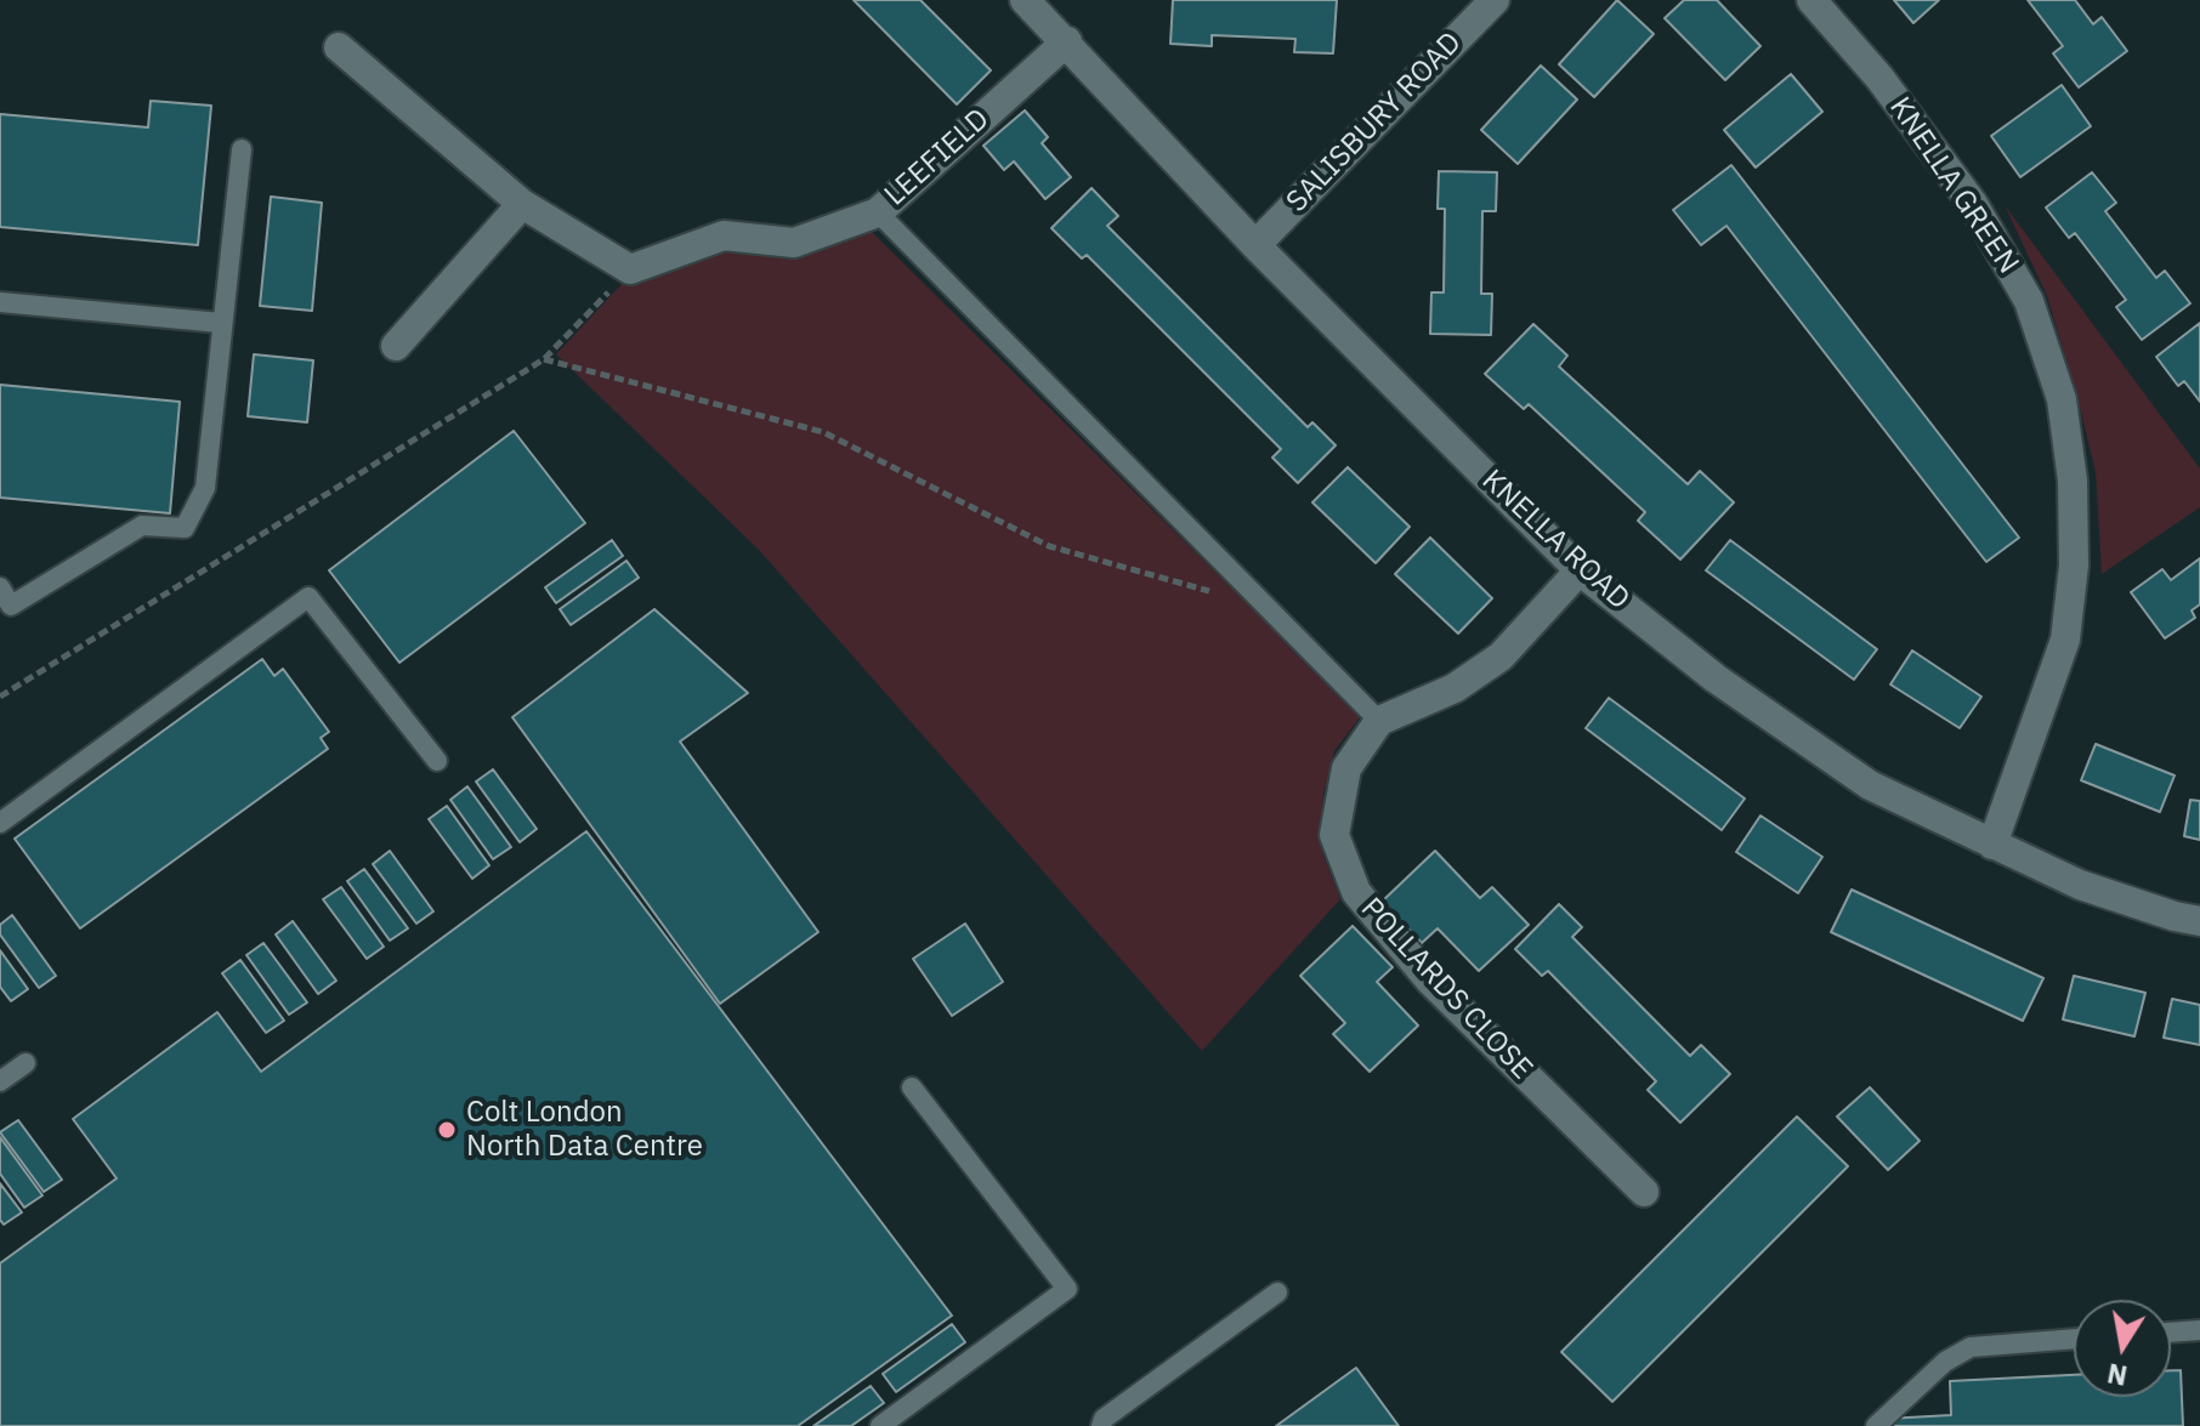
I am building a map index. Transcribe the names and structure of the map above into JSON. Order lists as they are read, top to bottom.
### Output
{
  "streets": {
    "street": [
      "SALISBURY ROAD",
      "LEEFIELD",
      "KNELLA GREEN",
      "KNELLA ROAD",
      "POLLARDS CLOSE"
    ]
  },
  "crossings": [
    ["SALISBURY ROAD", "KNELLA ROAD"],
    ["LEEFIELD", "KNELLA ROAD"],
    ["KNELLA GREEN", "KNELLA ROAD"]
  ],
  "places": ["Colt London North Data Centre"],
  "north": "bottom"
}
